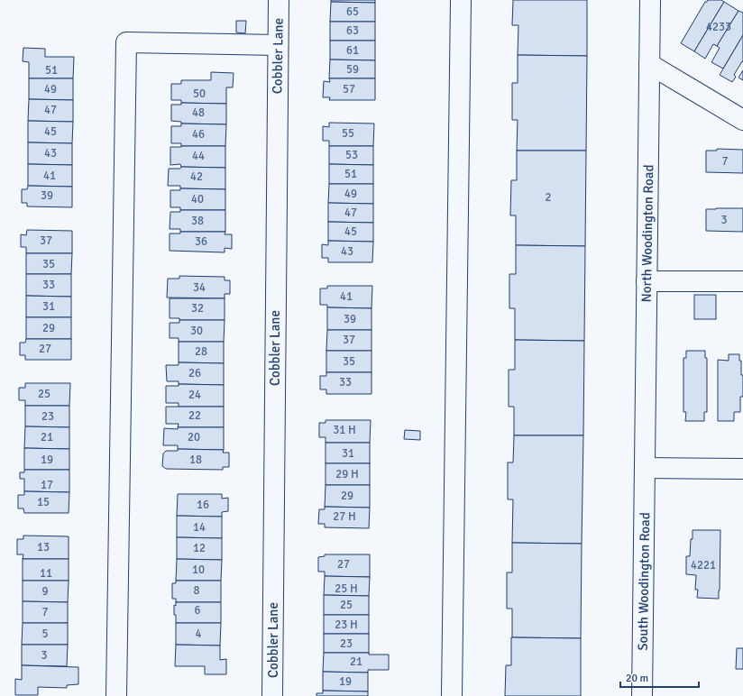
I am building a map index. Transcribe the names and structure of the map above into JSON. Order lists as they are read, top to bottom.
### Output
{
  "streets": {
    "street": ["Cobbler Lane", "North Woodington Road", "South Woodington Road"]
  },
  "crossings": [
    ["North Woodington Road", "South Woodington Road"]
  ],
  "house_numbers": [
    "65",
    "4233",
    "63",
    "61",
    "59",
    "51",
    "49",
    "57",
    "50",
    "47",
    "48",
    "45",
    "55",
    "46",
    "43",
    "53",
    "44",
    "7",
    "51",
    "41",
    "42",
    "49",
    "39",
    "2",
    "40",
    "47",
    "3",
    "38",
    "45",
    "37",
    "36",
    "43",
    "35",
    "33",
    "34",
    "41",
    "31",
    "32",
    "39",
    "29",
    "30",
    "37",
    "27",
    "28",
    "35",
    "26",
    "33",
    "25",
    "24",
    "22",
    "23",
    "31 H",
    "21",
    "20",
    "31",
    "19",
    "18",
    "29 H",
    "17",
    "29",
    "15",
    "16",
    "27 H",
    "14",
    "13",
    "12",
    "27",
    "4221",
    "10",
    "11",
    "25 H",
    "8",
    "9",
    "25",
    "6",
    "7",
    "23 H",
    "5",
    "4",
    "23",
    "3",
    "21",
    "19"
  ],
  "scale_bar": "20 m"
}
